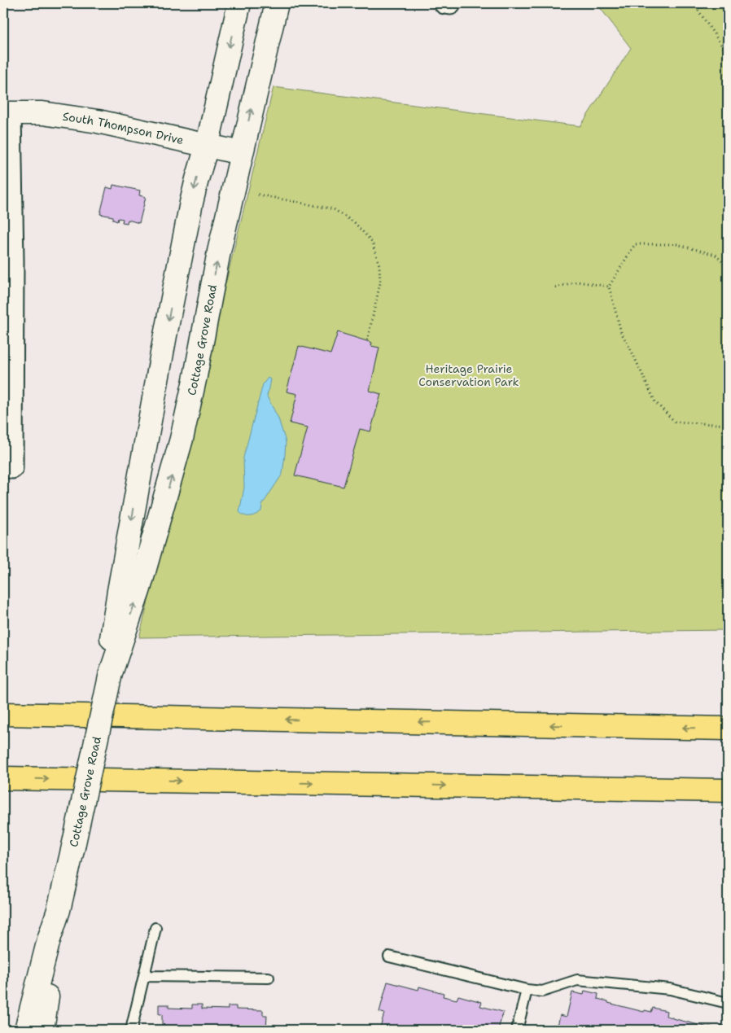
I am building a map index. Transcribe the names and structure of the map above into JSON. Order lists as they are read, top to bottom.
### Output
{
  "streets": {
    "main road": ["South Thompson Drive", "Cottage Grove Road"]
  },
  "crossings": [
    ["South Thompson Drive", "Cottage Grove Road"]
  ],
  "parks": ["Heritage Prairie Conservation Park"]
}
